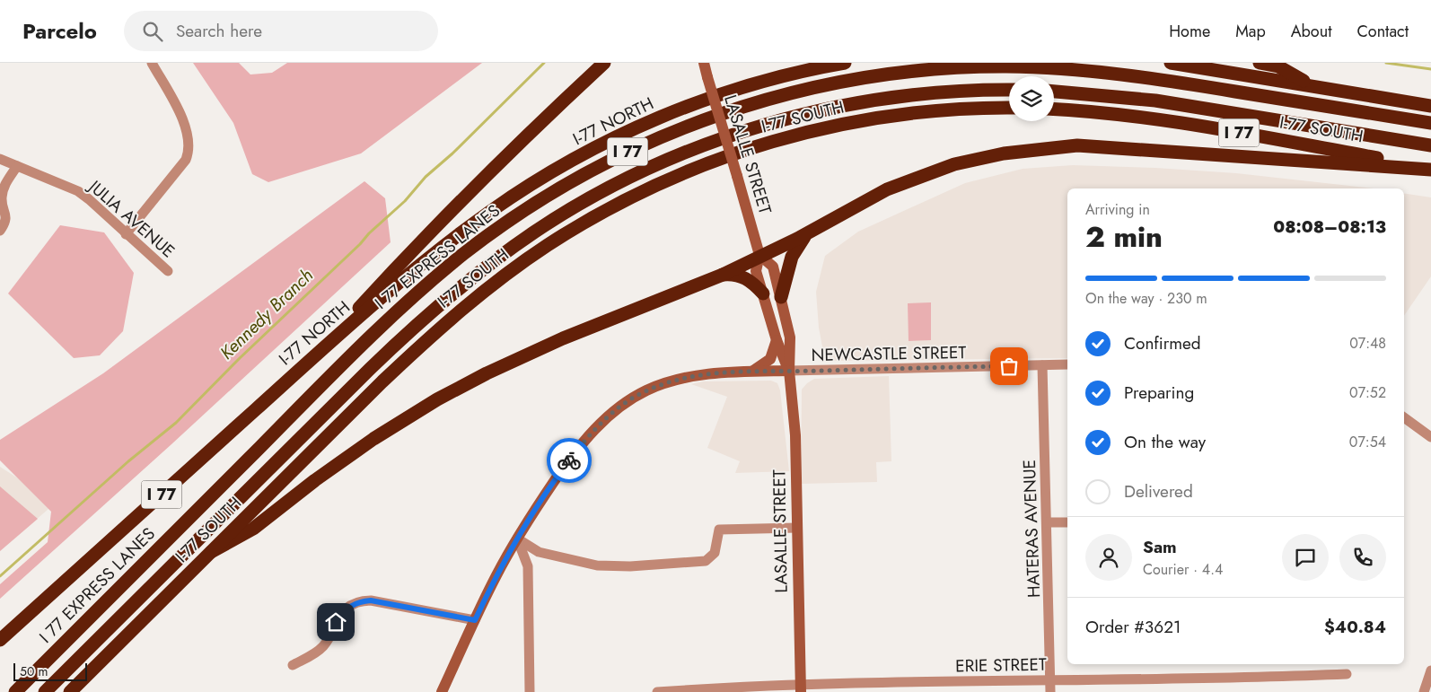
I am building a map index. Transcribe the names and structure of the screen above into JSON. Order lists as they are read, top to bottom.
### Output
{
  "streets": {
    "highway": [
      "I-77 SOUTH",
      "I-77 NORTH",
      "I 77",
      "I 77 EXPRESS LANES"
    ],
    "street": [
      "LASALLE STREET",
      "JULIA AVENUE",
      "NEWCASTLE STREET",
      "HATERAS AVENUE",
      "ERIE STREET"
    ]
  },
  "crossings": [
    ["LASALLE STREET", "NEWCASTLE STREET"],
    ["LASALLE STREET", "ERIE STREET"],
    ["NEWCASTLE STREET", "HATERAS AVENUE"],
    ["HATERAS AVENUE", "ERIE STREET"]
  ],
  "water": ["Kennedy Branch"],
  "scale_bar": "50 m",
  "page": {
    "header": "Parcelo",
    "search": "Search here",
    "nav": [
      "Home",
      "Map",
      "About",
      "Contact"
    ],
    "heading": ["2 min", "Arriving in", "08:08–08:13"],
    "panel": [
      "Sam",
      "Courier · 4.4",
      "Order #3621",
      "$40.84"
    ],
    "bar": "On the way · 230 m",
    "list": [
      ["Confirmed", "07:48"],
      ["Preparing", "07:52"],
      ["On the way", "07:54"],
      "Delivered"
    ],
    "scale": "50 m"
  }
}
